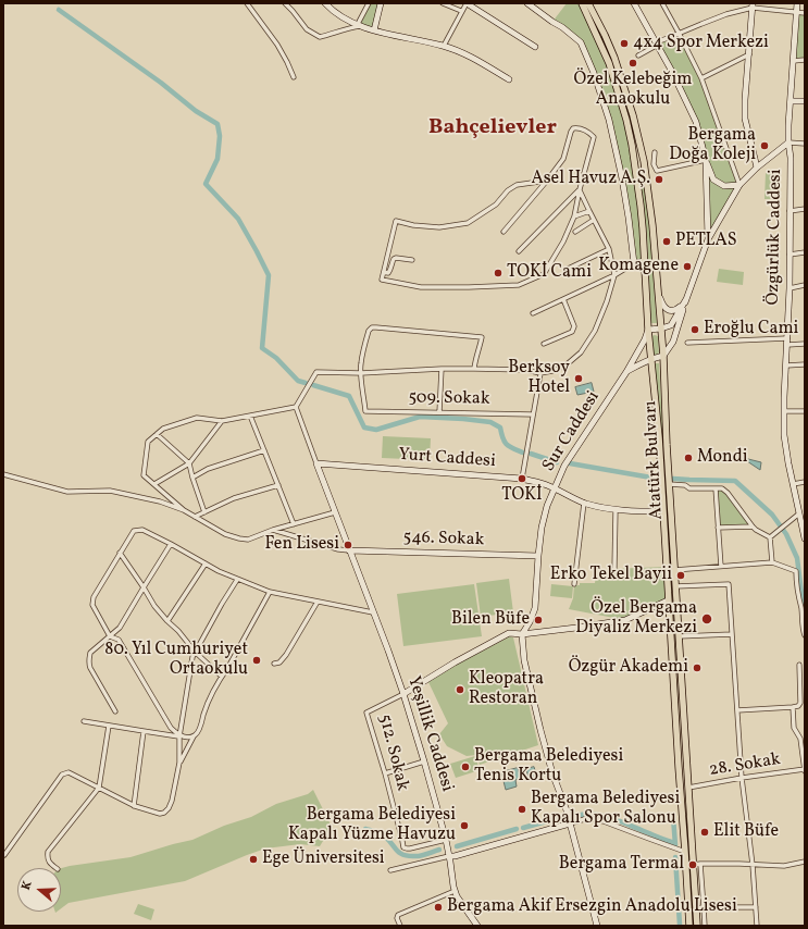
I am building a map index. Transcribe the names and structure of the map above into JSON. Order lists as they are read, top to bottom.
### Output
{
  "streets": {
    "main road": [
      "Özgürlük Caddesi",
      "Sur Caddesi",
      "Yurt Caddesi",
      "Atatürk Bulvarı",
      "546. Sokak",
      "Yeşillik Caddesi"
    ],
    "street": ["509. Sokak", "512. Sokak", "28. Sokak"]
  },
  "crossings": [
    ["Sur Caddesi", "Yurt Caddesi"],
    ["Sur Caddesi", "Atatürk Bulvarı"],
    ["Sur Caddesi", "546. Sokak"],
    ["Yurt Caddesi", "Atatürk Bulvarı"],
    ["Atatürk Bulvarı", "28. Sokak"],
    ["546. Sokak", "Yeşillik Caddesi"],
    ["Yeşillik Caddesi", "512. Sokak"]
  ],
  "districts": ["Bahçelievler"],
  "places": [
    "4x4 Spor Merkezi",
    "Özel Kelebeğim Anaokulu",
    "Bergama Doğa Koleji",
    "Asel Havuz A.Ş.",
    "PETLAS",
    "Komagene",
    "TOKİ Cami",
    "Eroğlu Cami",
    "Berksoy Hotel",
    "Mondi",
    "TOKİ",
    "Fen Lisesi",
    "Erko Tekel Bayii",
    "Özel Bergama Diyaliz Merkezi",
    "Bilen Büfe",
    "80. Yıl Cumhuriyet Ortaokulu",
    "Özgür Akademi",
    "Kleopatra Restoran",
    "Bergama Belediyesi Tenis Kortu",
    "Bergama Belediyesi Kapalı Spor Salonu",
    "Bergama Belediyesi Kapalı Yüzme Havuzu",
    "Elit Büfe",
    "Ege Üniversitesi",
    "Bergama Termal",
    "Bergama Akif Ersezgin Anadolu Lisesi"
  ],
  "north": "left"
}
